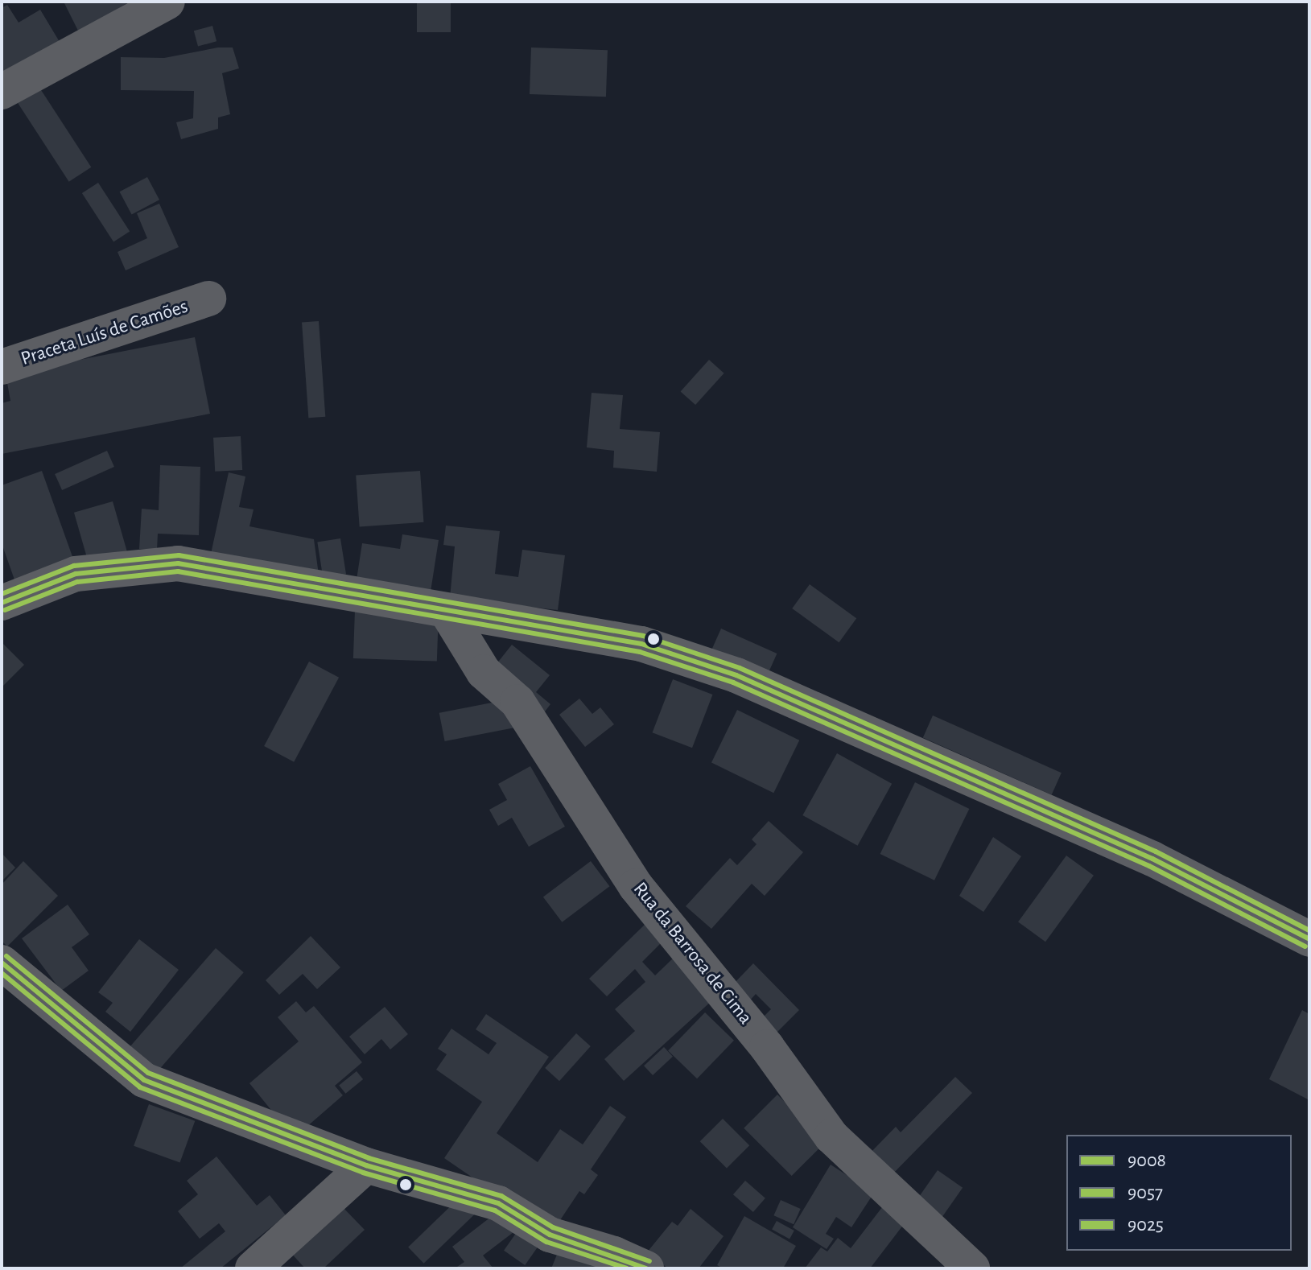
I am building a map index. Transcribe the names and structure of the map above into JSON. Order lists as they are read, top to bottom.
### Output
{
  "streets": {
    "street": ["Praceta Luís de Camões", "Rua da Barrosa de Cima"]
  },
  "lines": ["transit line 9025", "transit line 9008", "transit line 9057"],
  "legend": ["9008", "9057", "9025"]
}
